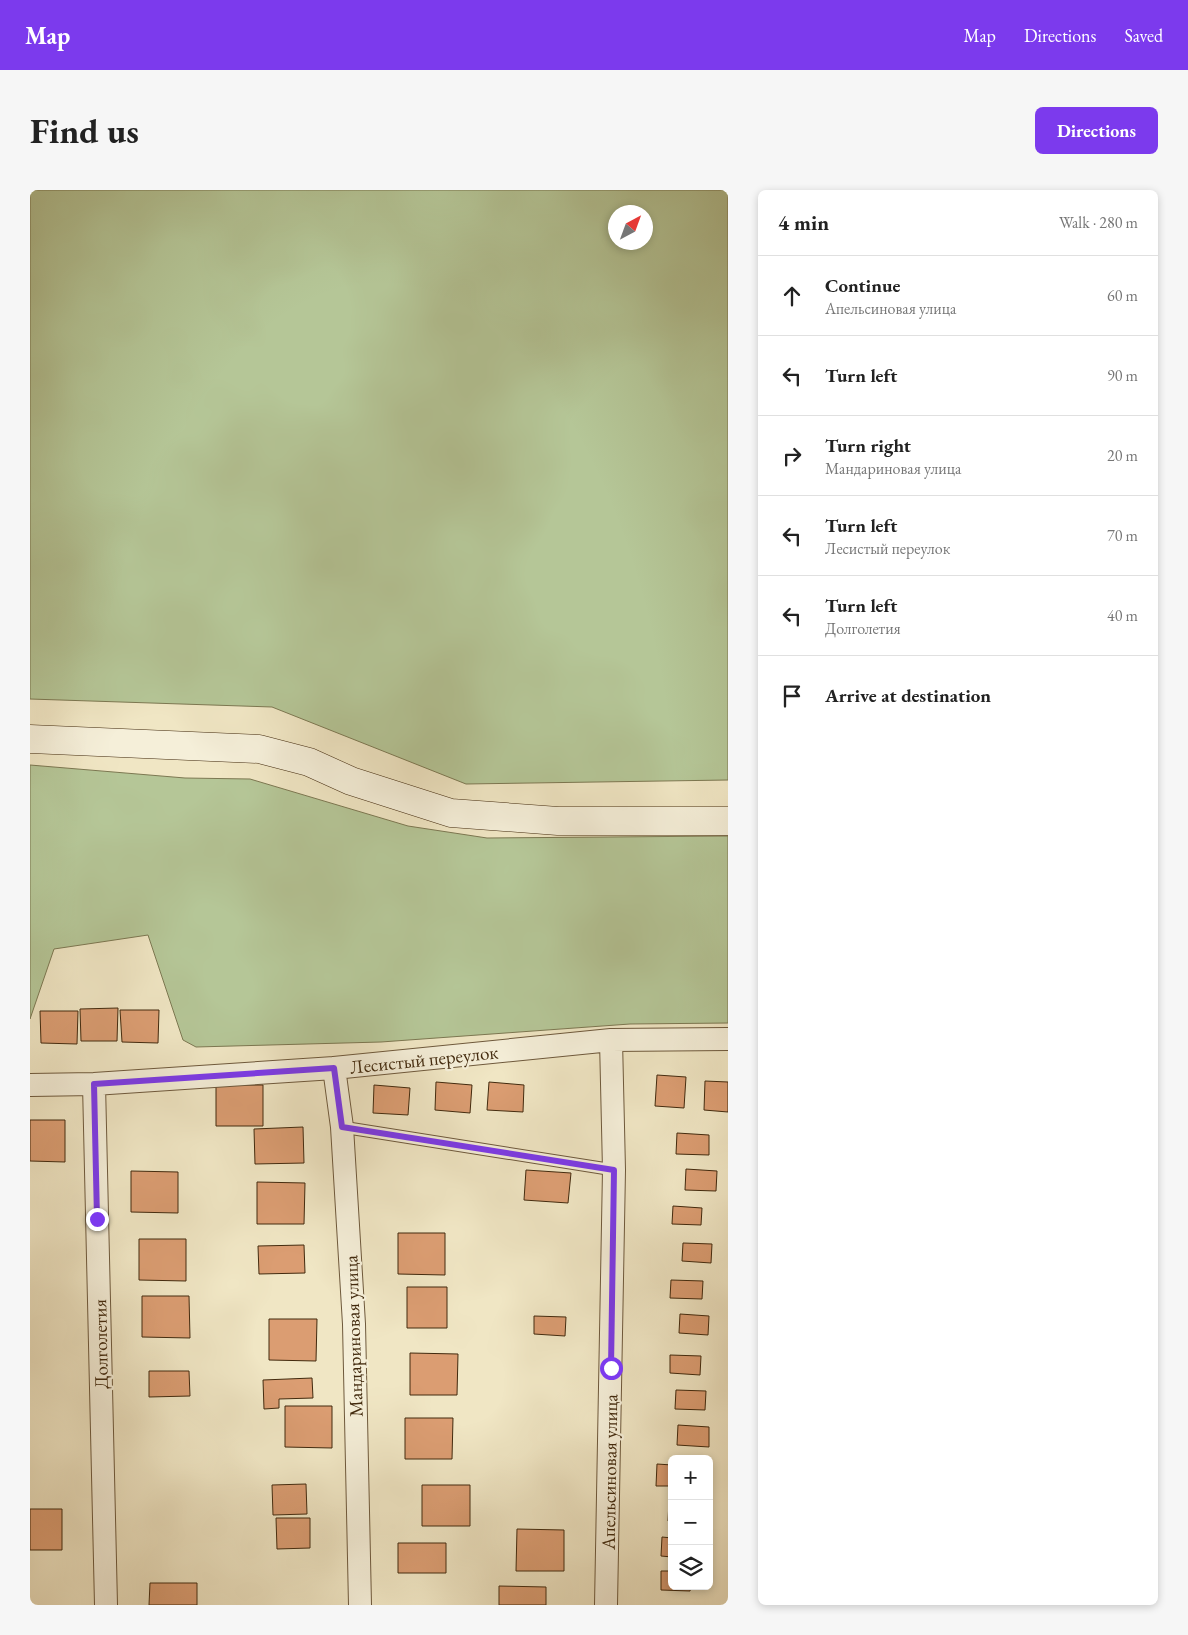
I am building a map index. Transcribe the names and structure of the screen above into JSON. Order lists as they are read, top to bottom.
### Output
{
  "streets": {
    "street": [
      "Лесистый переулок",
      "Мандариновая улица",
      "Долголетия",
      "Апельсиновая улица"
    ]
  },
  "crossings": [
    ["Лесистый переулок", "Мандариновая улица"],
    ["Лесистый переулок", "Долголетия"],
    ["Лесистый переулок", "Апельсиновая улица"]
  ],
  "north": "top right",
  "page": {
    "header": "Map",
    "nav": ["Map", "Directions", "Saved"],
    "buttons": "Directions",
    "title": "Find us",
    "heading": ["4 min", "Walk · 280 m"],
    "list": [
      ["Continue", "Апельсиновая улица", "60 m"],
      ["Turn left", "90 m"],
      ["Turn right", "Мандариновая улица", "20 m"],
      ["Turn left", "Лесистый переулок", "70 m"],
      ["Turn left", "Долголетия", "40 m"],
      "Arrive at destination"
    ],
    "map_buttons": ["+", "−"]
  }
}
